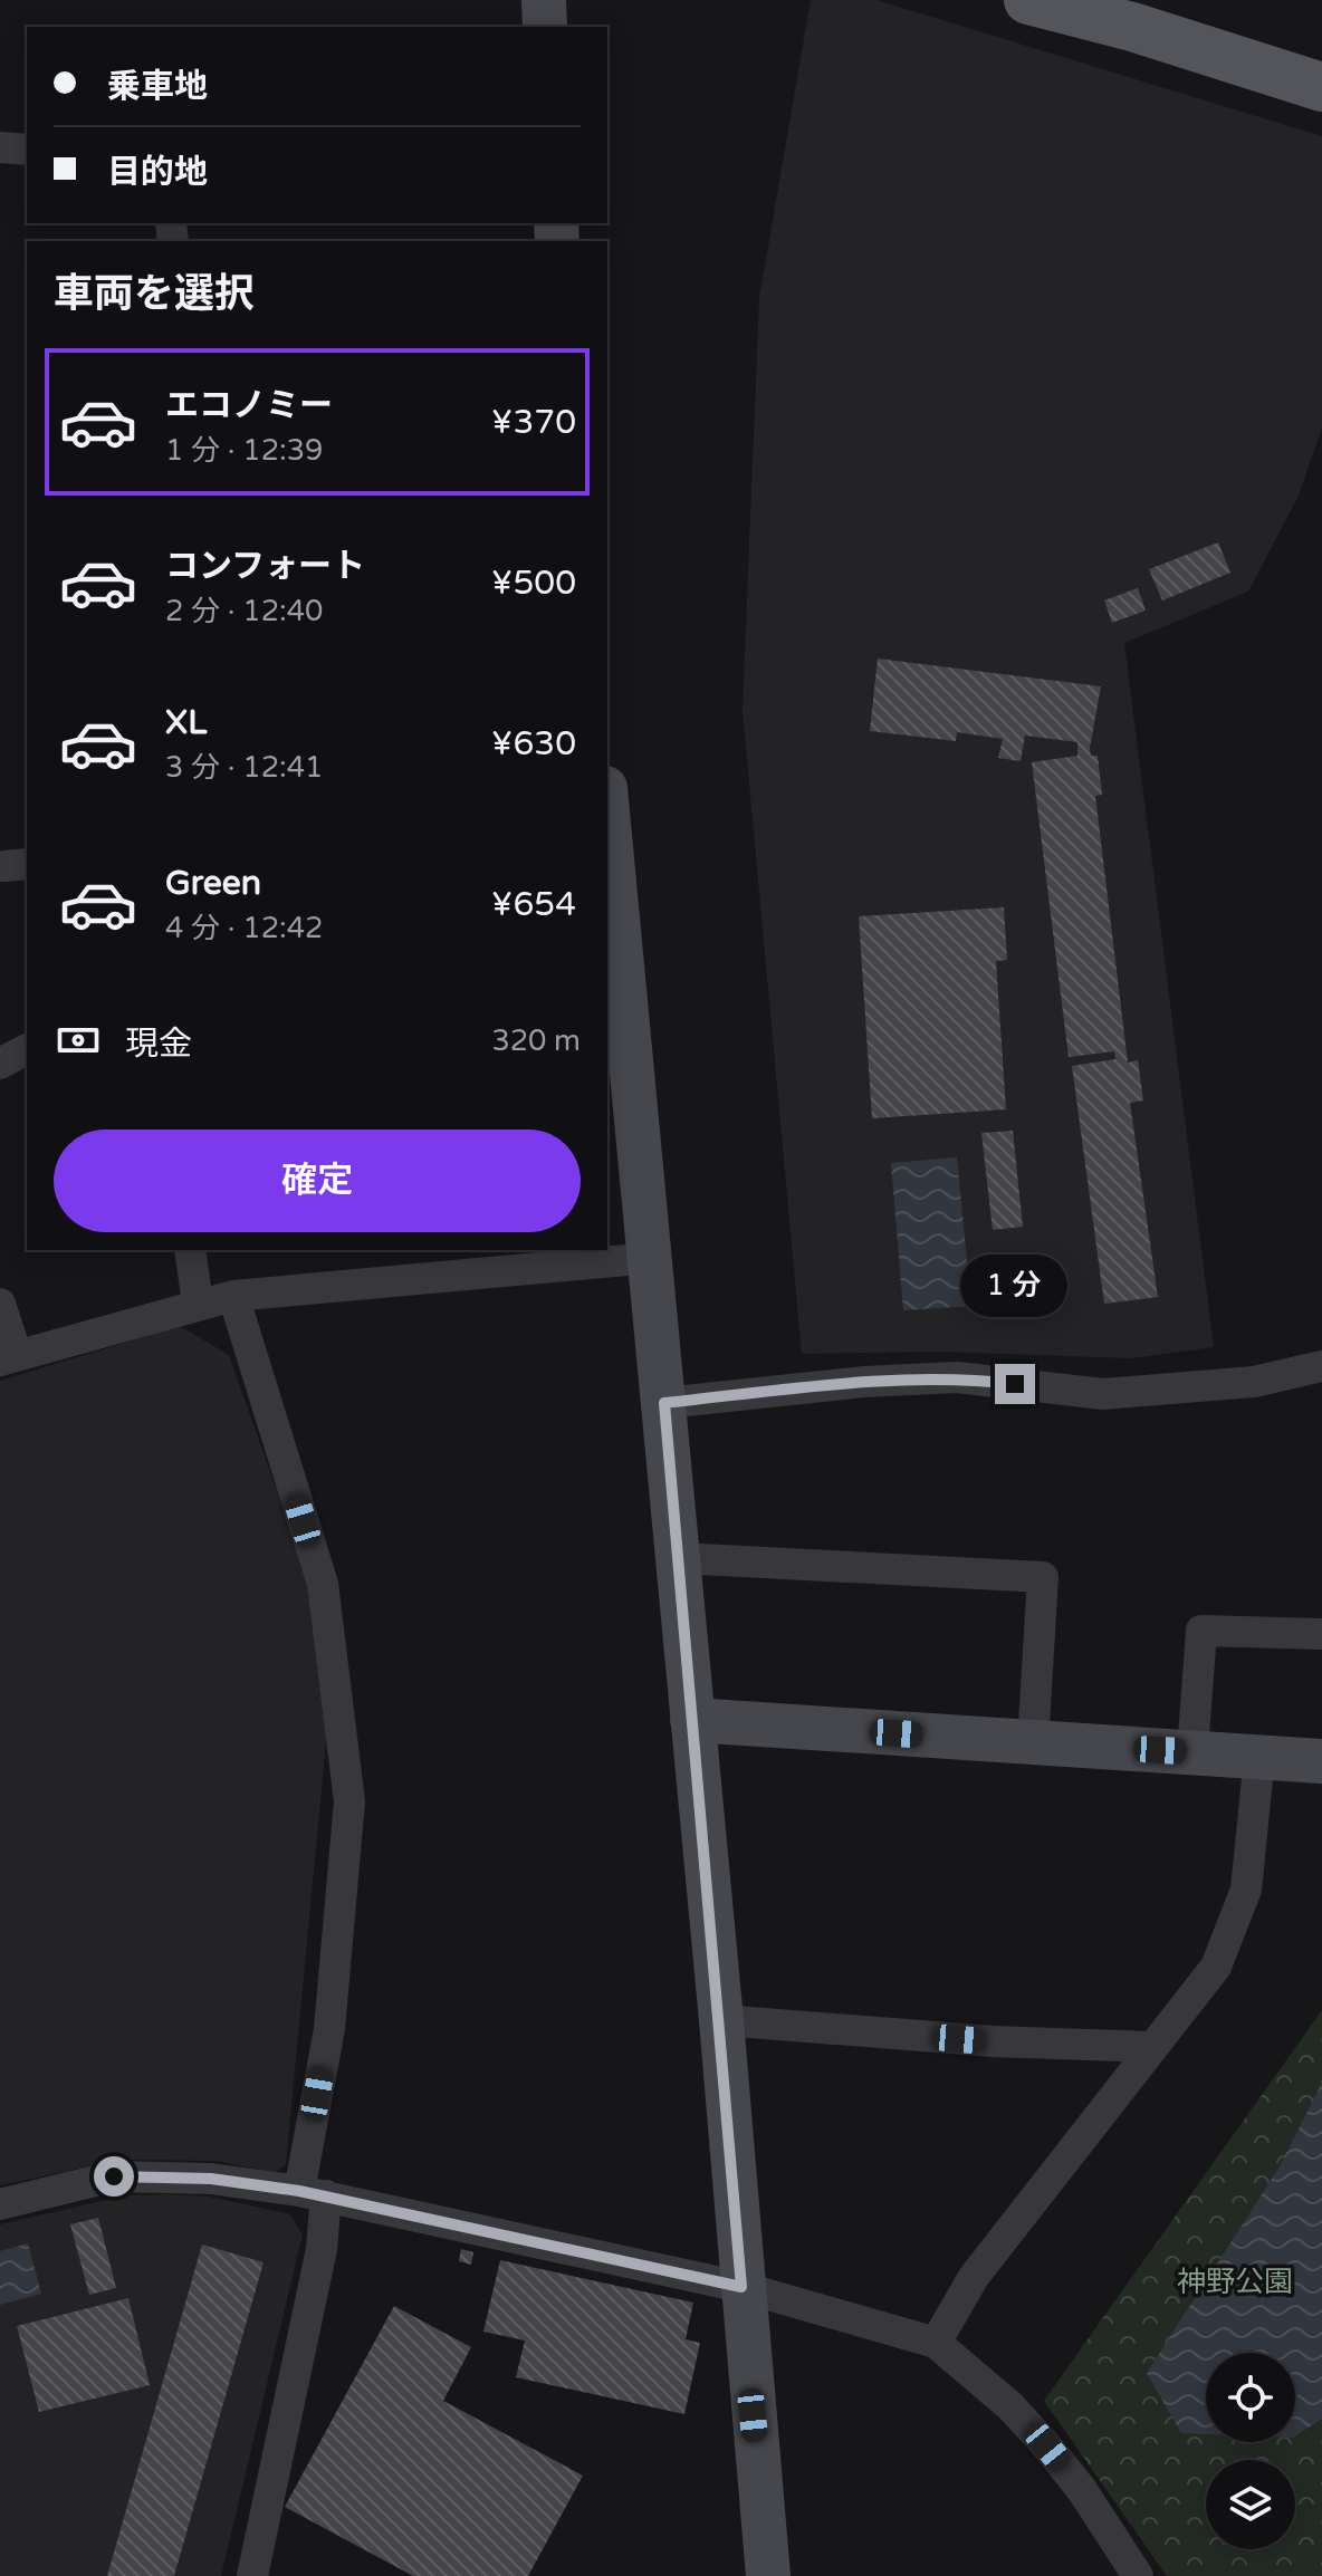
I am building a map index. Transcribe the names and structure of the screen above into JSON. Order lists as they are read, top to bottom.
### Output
{
  "parks": ["神野公園"],
  "page": {
    "banner": ["乗車地", "目的地"],
    "heading": "車両を選択",
    "list": [
      {
        "name": "エコノミー",
        "note": "1 分 · 12:39",
        "value": "¥370"
      },
      {
        "name": "コンフォート",
        "note": "2 分 · 12:40",
        "value": "¥500"
      },
      {
        "name": "XL",
        "note": "3 分 · 12:41",
        "value": "¥630"
      },
      {
        "name": "Green",
        "note": "4 分 · 12:42",
        "value": "¥654"
      }
    ],
    "pay": ["現金", "320 m"],
    "buttons": "確定",
    "bubble": "1 分"
  }
}
